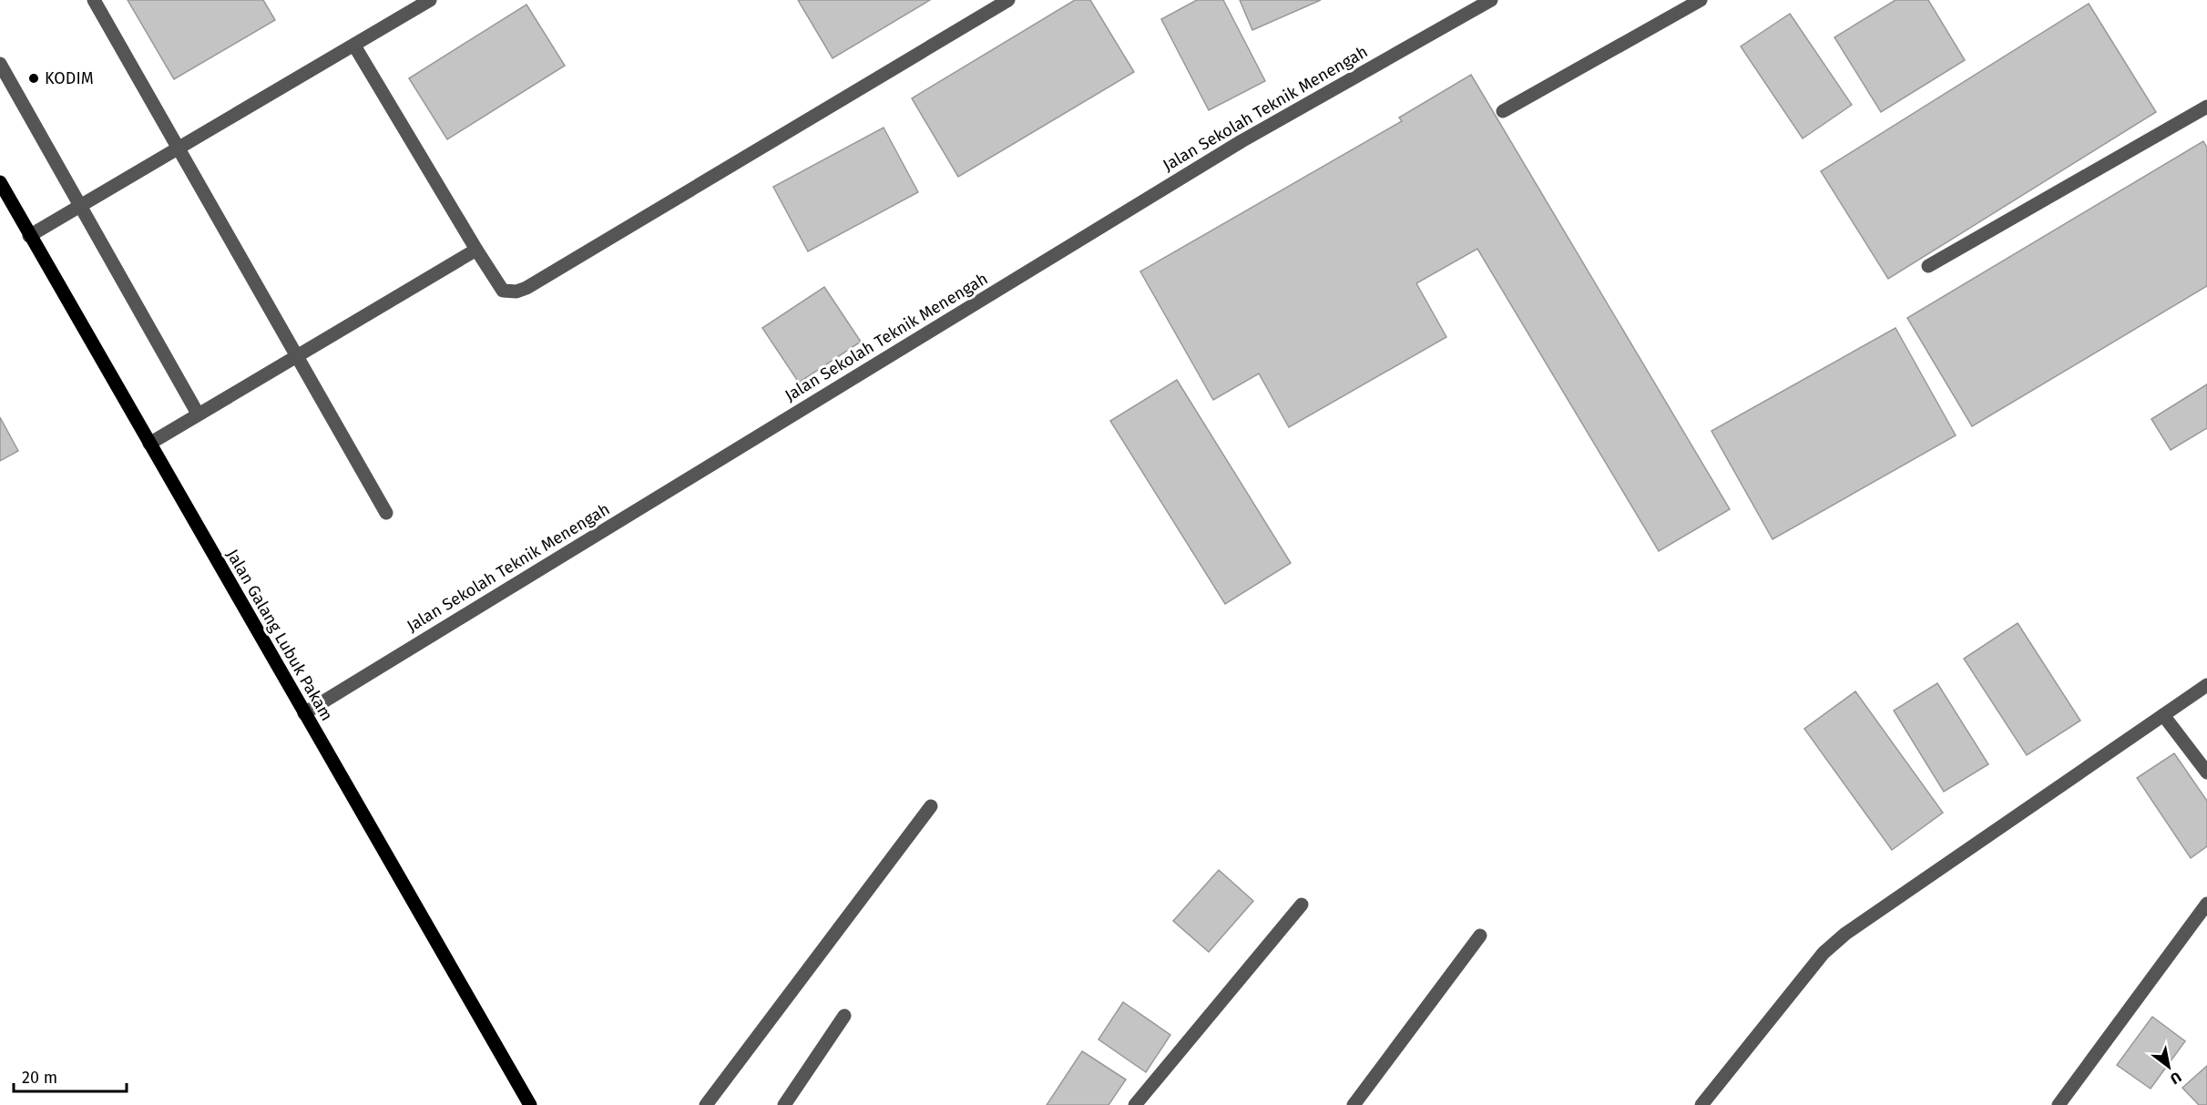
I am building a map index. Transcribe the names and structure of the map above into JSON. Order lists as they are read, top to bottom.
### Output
{
  "streets": {
    "main road": ["Jalan Galang Lubuk Pakam"],
    "street": ["Jalan Sekolah Teknik Menengah"]
  },
  "crossings": [
    ["Jalan Sekolah Teknik Menengah", "Jalan Galang Lubuk Pakam"]
  ],
  "places": ["KODIM"],
  "scale_bar": "20 m",
  "north": "bottom right"
}
